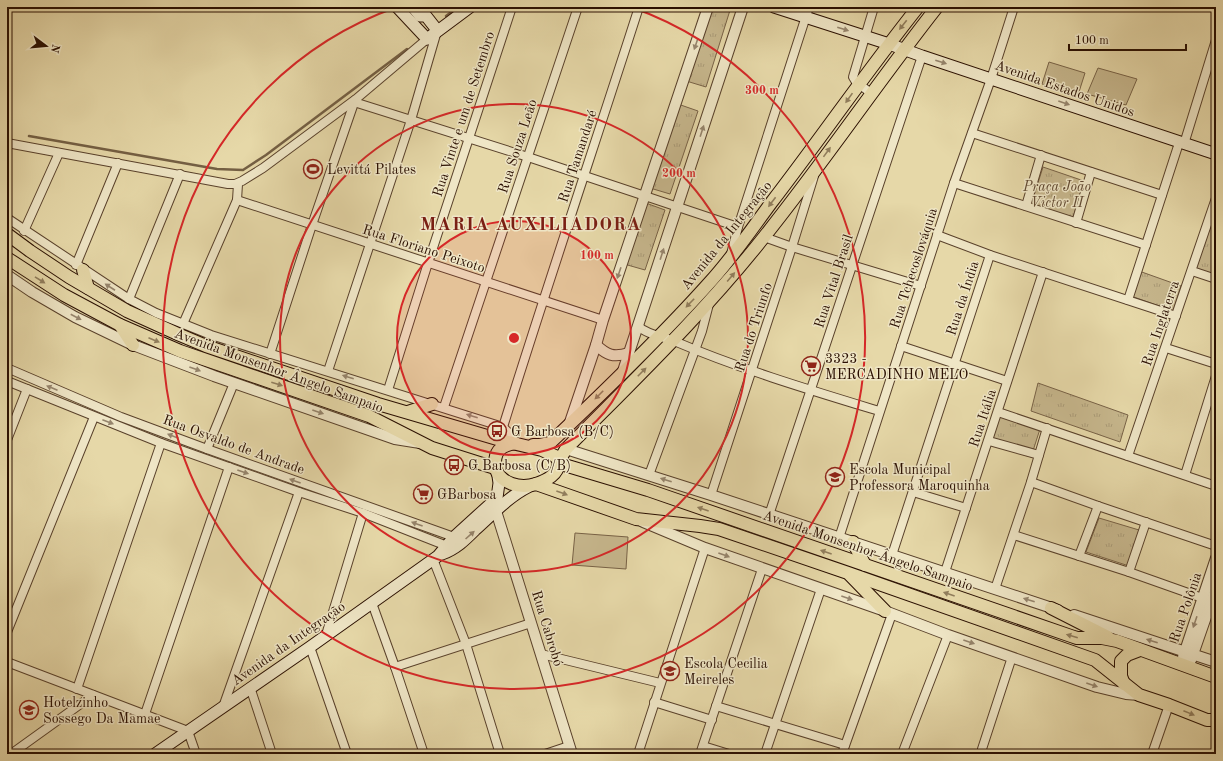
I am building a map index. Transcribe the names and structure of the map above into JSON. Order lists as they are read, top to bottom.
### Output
{
  "streets": {
    "main road": ["Avenida Estados Unidos", "Avenida da Integração", "Avenida Monsenhor Ângelo Sampaio"],
    "street": [
      "Rua Vinte e um de Setembro",
      "Rua Souza Leão",
      "Rua Tamandaré",
      "Rua Floriano Peixoto",
      "Rua Tchecoslováquia",
      "Rua Vital Brasil",
      "Rua da Índia",
      "Rua Inglaterra",
      "Rua do Triunfo",
      "Rua Itália",
      "Rua Osvaldo de Andrade",
      "Rua Polônia",
      "Rua Cabrobó"
    ]
  },
  "crossings": [
    ["Avenida Estados Unidos", "Avenida da Integração"],
    ["Avenida Estados Unidos", "Rua Tchecoslováquia"],
    ["Avenida Estados Unidos", "Rua Vital Brasil"],
    ["Rua Vinte e um de Setembro", "Rua Floriano Peixoto"],
    ["Rua Vinte e um de Setembro", "Avenida Monsenhor Ângelo Sampaio"],
    ["Rua Souza Leão", "Rua Floriano Peixoto"],
    ["Rua Souza Leão", "Avenida Monsenhor Ângelo Sampaio"],
    ["Rua Tamandaré", "Rua Floriano Peixoto"],
    ["Rua Tamandaré", "Avenida Monsenhor Ângelo Sampaio"],
    ["Avenida da Integração", "Rua do Triunfo"],
    ["Avenida da Integração", "Avenida Monsenhor Ângelo Sampaio"],
    ["Rua Tchecoslováquia", "Avenida Monsenhor Ângelo Sampaio"],
    ["Rua Vital Brasil", "Avenida Monsenhor Ângelo Sampaio"],
    ["Rua da Índia", "Avenida Monsenhor Ângelo Sampaio"],
    ["Rua do Triunfo", "Avenida Monsenhor Ângelo Sampaio"],
    ["Avenida Monsenhor Ângelo Sampaio", "Rua Itália"],
    ["Avenida Monsenhor Ângelo Sampaio", "Rua Polônia"]
  ],
  "one_way": ["Avenida Estados Unidos"],
  "districts": ["MARIA AUXILIADORA"],
  "parks": ["Praça João Victor II"],
  "places": {
    "sports": ["Levittá Pilates"],
    "supermarket": ["3323 - MERCADINHO MELO", "GBarbosa"],
    "bus stop": ["G Barbosa (B/C)", "G Barbosa (C/B)"],
    "school or university": ["Escola Municipal Professora Maroquinha", "Escola Cecilia Meireles", "Hotelzinho Sossego Da Mamae"]
  },
  "scale_bar": "100 m",
  "north": "right",
  "rings": ["300 m", "200 m", "100 m"]
}
